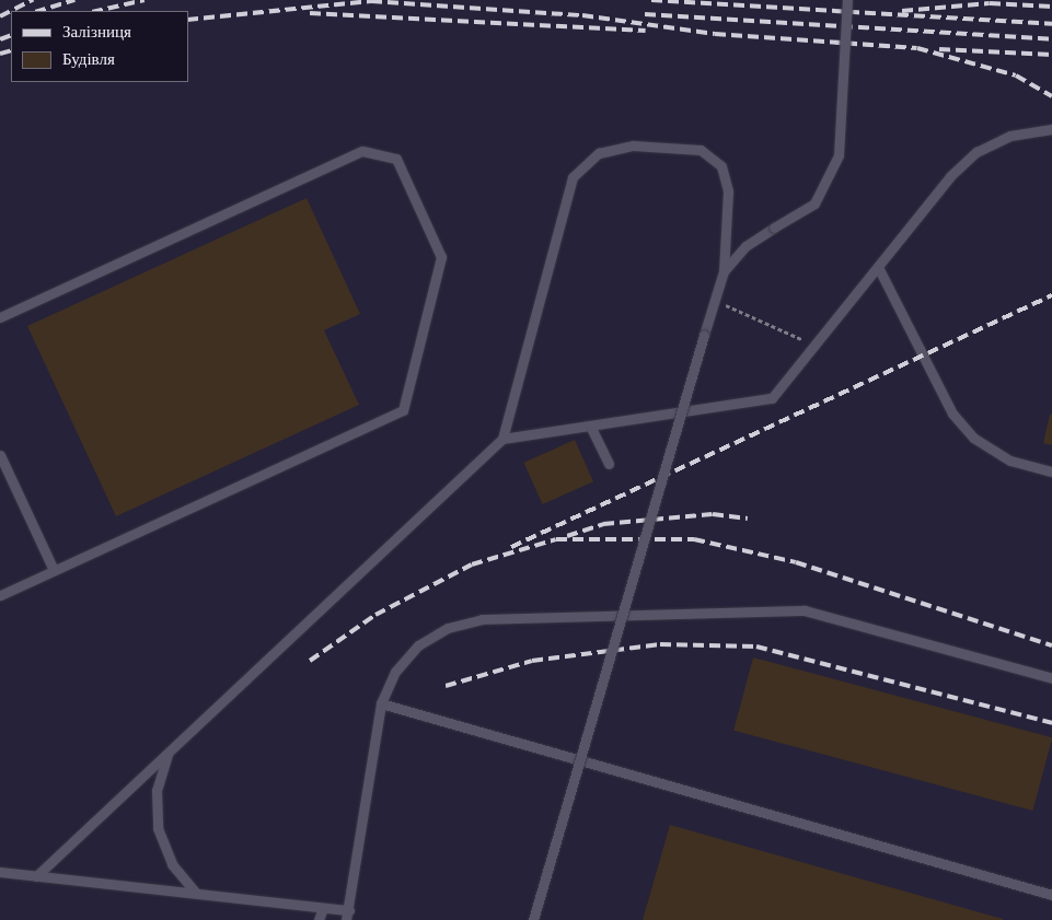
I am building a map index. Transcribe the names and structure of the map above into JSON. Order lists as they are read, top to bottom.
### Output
{
  "legend": ["Залізниця", "Будівля"]
}
